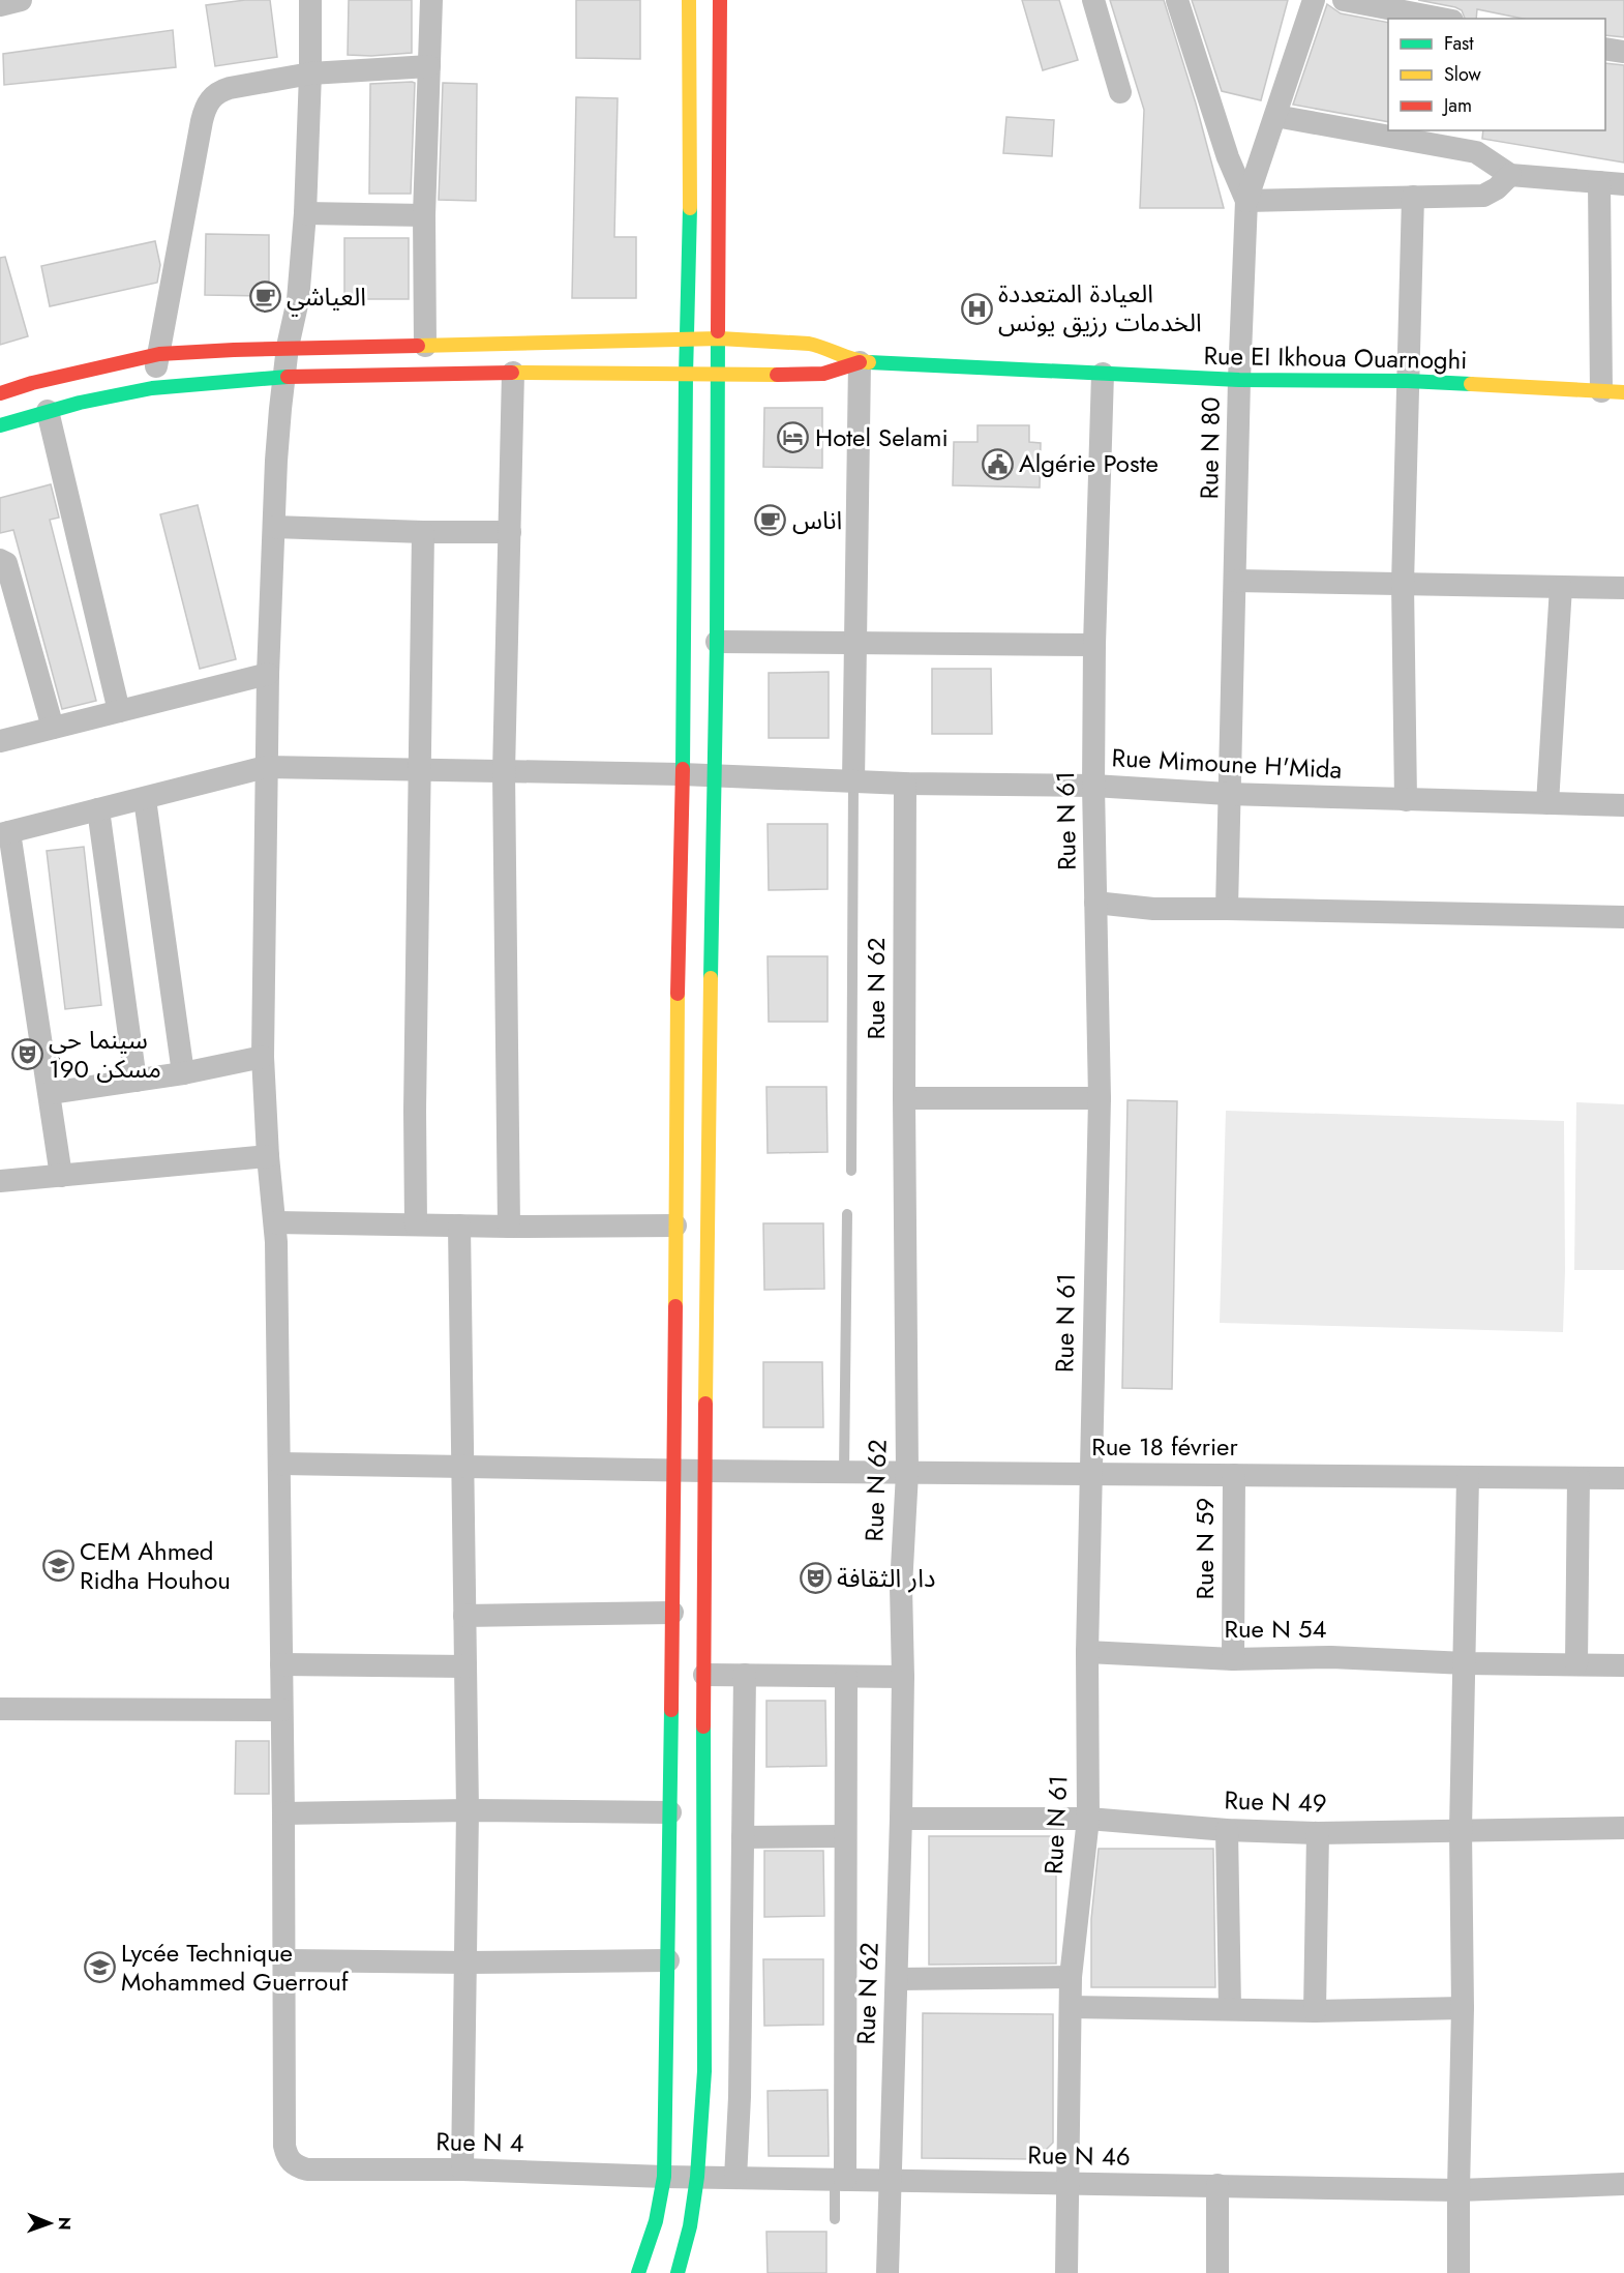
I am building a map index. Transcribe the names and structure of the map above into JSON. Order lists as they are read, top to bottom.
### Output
{
  "streets": {
    "main road": ["Rue EI Ikhoua Ouarnoghi"],
    "street": [
      "Rue N 80",
      "Rue Mimoune H'Mida",
      "Rue N 61",
      "Rue N 62",
      "Rue 18 février",
      "Rue N 59",
      "Rue N 54",
      "Rue N 49",
      "Rue N 4",
      "Rue N 46"
    ]
  },
  "crossings": [
    ["Rue EI Ikhoua Ouarnoghi", "Rue N 80"],
    ["Rue EI Ikhoua Ouarnoghi", "Rue N 61"],
    ["Rue N 80", "Rue Mimoune H'Mida"],
    ["Rue Mimoune H'Mida", "Rue N 61"],
    ["Rue Mimoune H'Mida", "Rue N 62"],
    ["Rue N 61", "Rue 18 février"],
    ["Rue N 61", "Rue N 54"],
    ["Rue N 61", "Rue N 49"],
    ["Rue N 61", "Rue N 46"],
    ["Rue N 62", "Rue 18 février"],
    ["Rue N 62", "Rue N 49"],
    ["Rue N 62", "Rue N 46"],
    ["Rue 18 février", "Rue N 59"],
    ["Rue N 59", "Rue N 54"],
    ["Rue N 4", "Rue N 46"]
  ],
  "places": {
    "cafe": ["العياشي", "اناس"],
    "hospital": ["العيادة المتعددة الخدمات رزيق يونس"],
    "hotel": ["Hotel Selami"],
    "public building": ["Algérie Poste"],
    "theatre": ["سينما حي 190 مسكن", "دار الثقافة"],
    "school or university": ["CEM Ahmed Ridha Houhou", "Lycée Technique Mohammed Guerrouf"]
  },
  "legend": ["Fast", "Slow", "Jam"],
  "north": "right"
}
